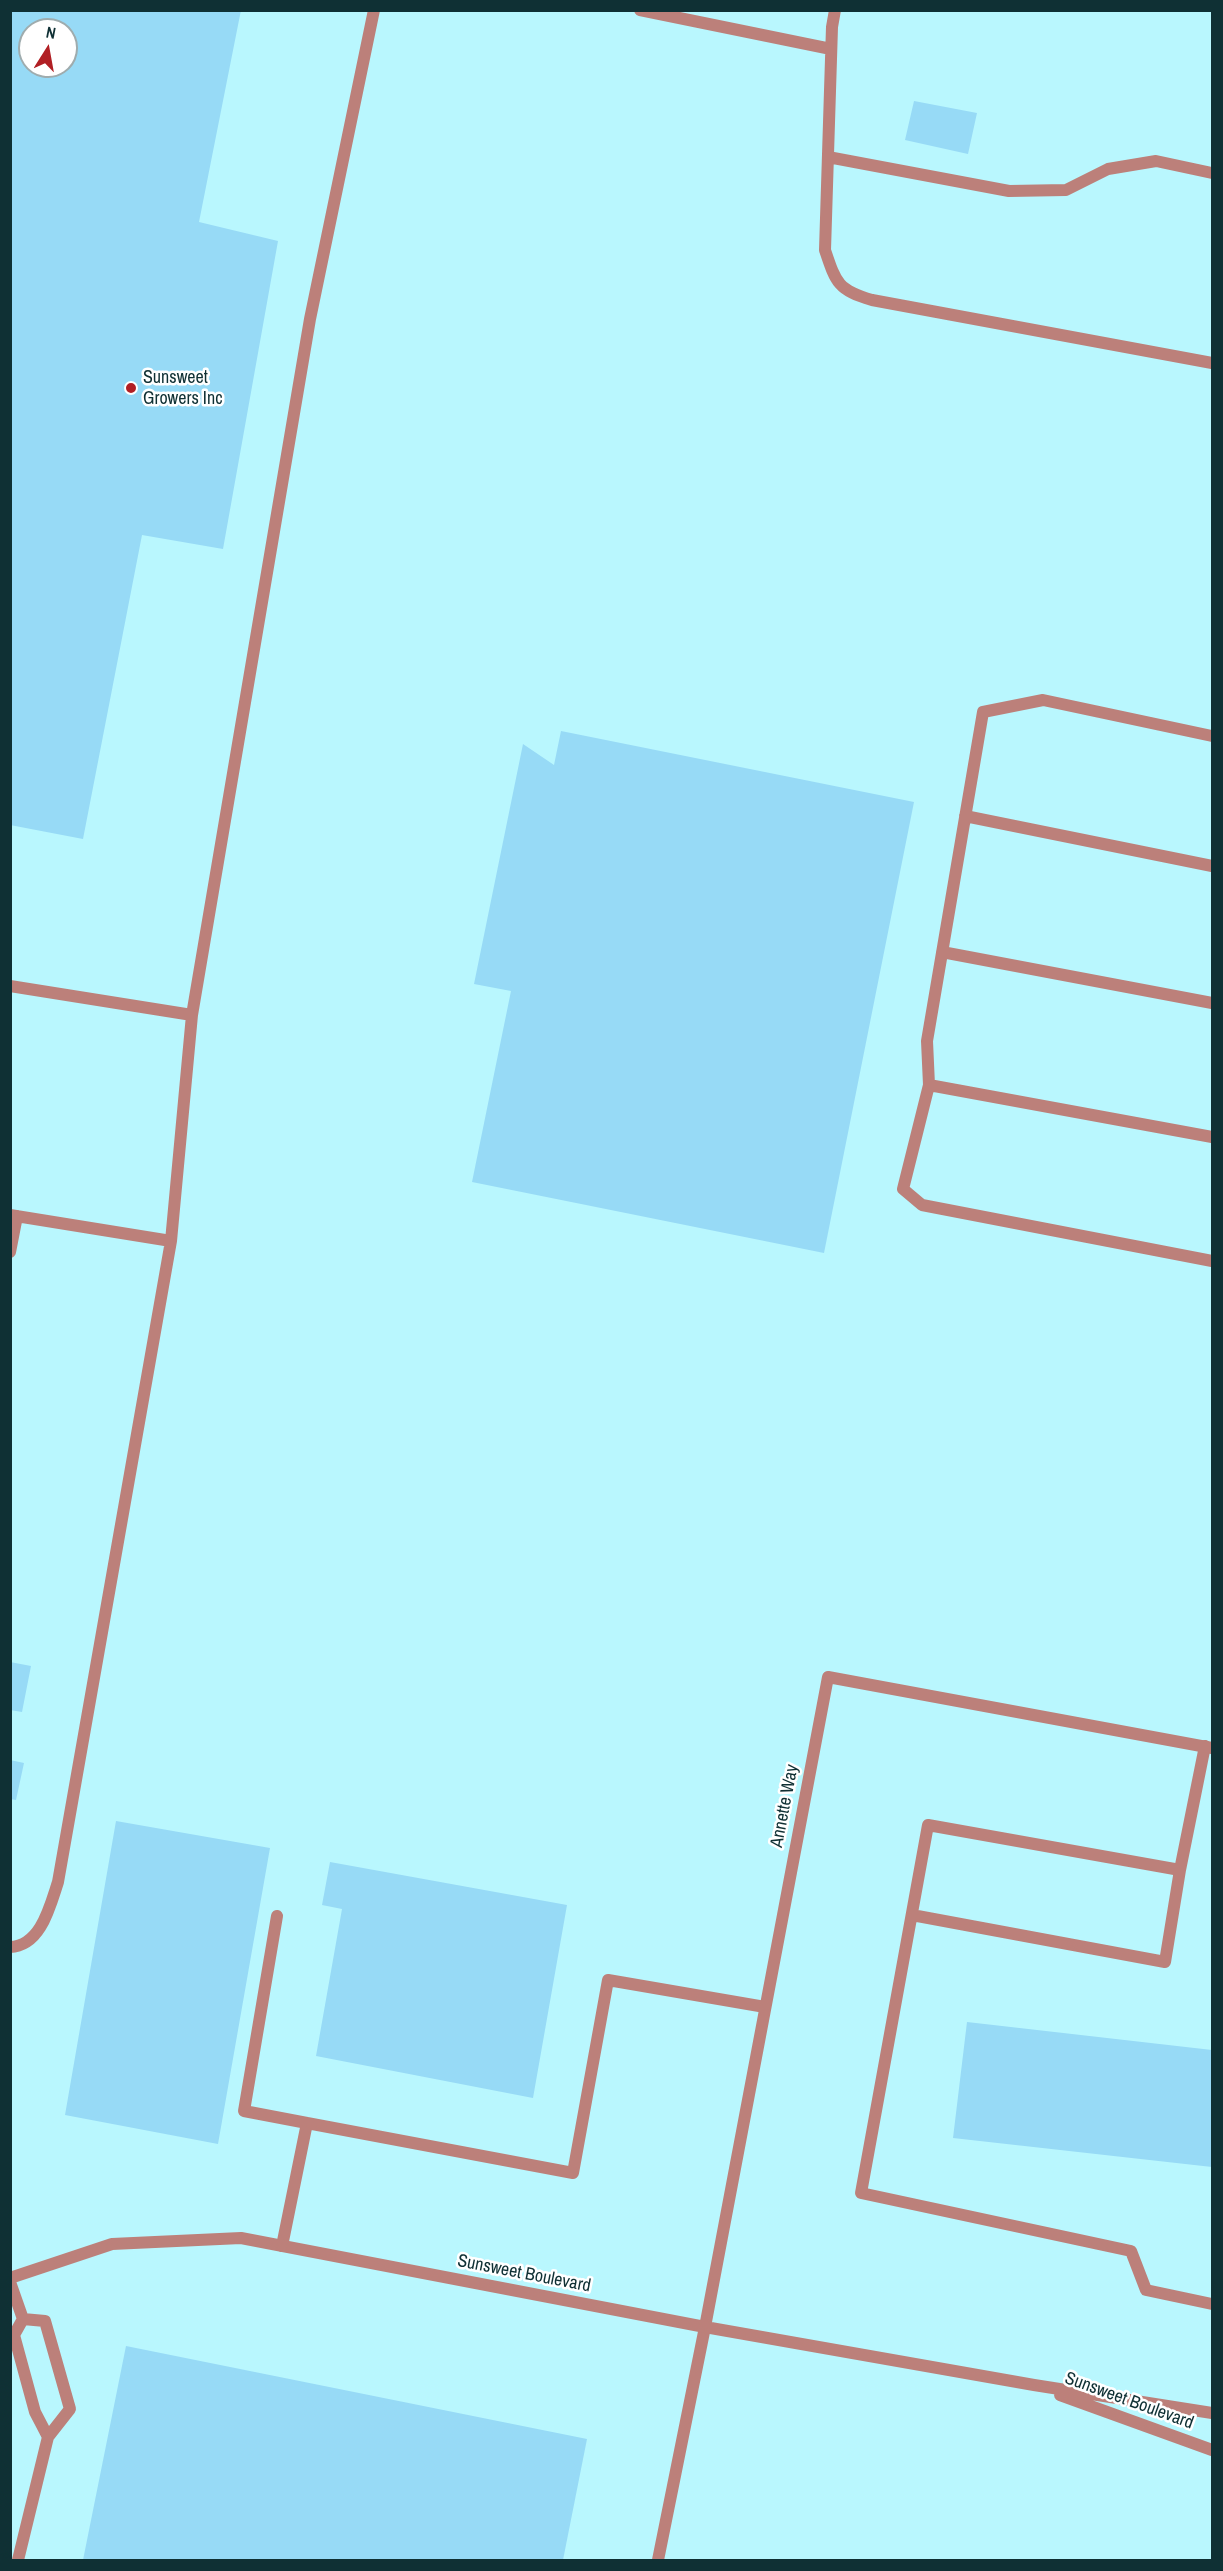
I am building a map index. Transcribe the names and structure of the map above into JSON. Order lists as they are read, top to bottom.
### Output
{
  "streets": {
    "street": ["Annette Way", "Sunsweet Boulevard"]
  },
  "crossings": [
    ["Annette Way", "Sunsweet Boulevard"]
  ],
  "places": ["Sunsweet Growers Inc"],
  "north": "top"
}
